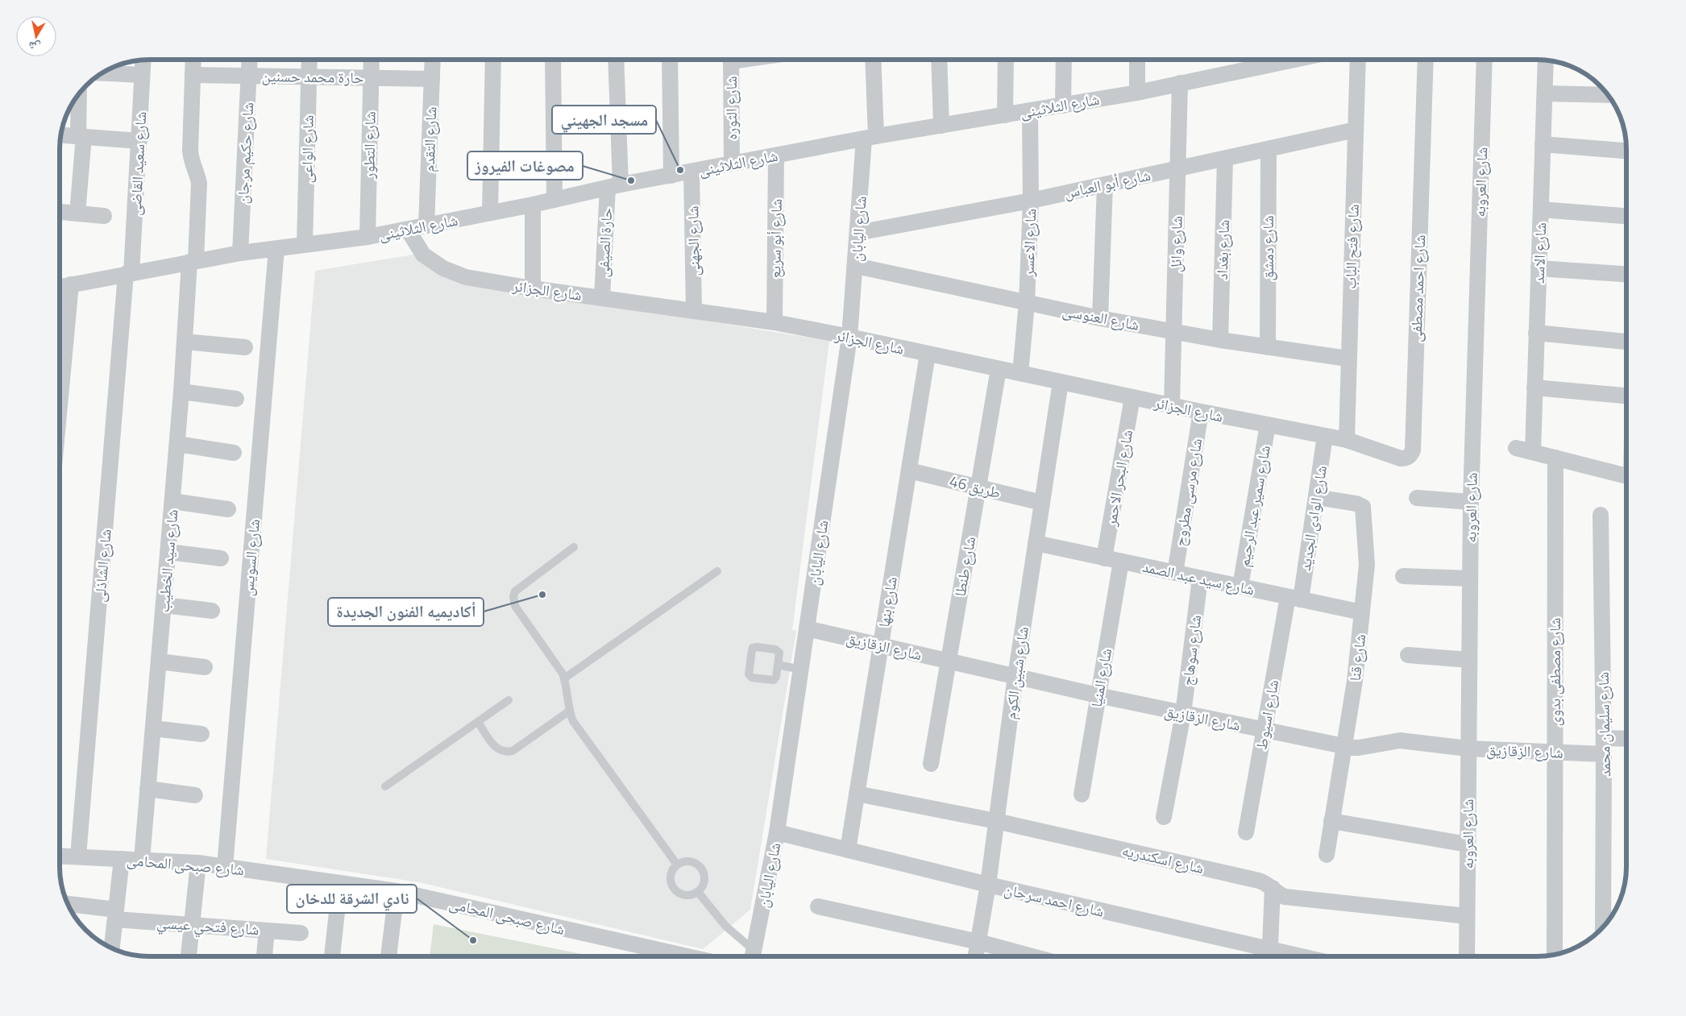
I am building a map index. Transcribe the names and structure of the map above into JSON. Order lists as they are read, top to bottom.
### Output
{
  "streets": {
    "street": [
      "حارة محمد حسنين",
      "شارع الثلاثينى",
      "شارع الثوره",
      "شارع التقدم",
      "شارع التطور",
      "شارع الواعى",
      "شارع حكيم مرجان",
      "شارع سعيد القاضى",
      "شارع العروبه",
      "شارع أبو العباس",
      "شارع اليابان",
      "شارع أبو سريع",
      "شارع الجهنى",
      "حارة الصيفى",
      "شارع الاعسر",
      "شارع وائل",
      "شارع فتح الباب",
      "شارع دمشق",
      "شارع بغداد",
      "شارع الاسد",
      "شارع احمد مصطفى",
      "شارع الجزائر",
      "شارع العنوسى",
      "شارع البحر الاحمر",
      "طريق 46",
      "شارع مرسى مطروح",
      "شارع سمير عبد الرحيم",
      "شارع الوادى الجديد",
      "شارع السويس",
      "شارع سيد الخطيب",
      "شارع الشاذلى",
      "شارع طنطا",
      "شارع سيد عبد الصمد",
      "شارع بنها",
      "شارع الزقازيق",
      "شارع سوهاج",
      "شارع قنا",
      "شارع مصطفى بدوى",
      "شارع شبين الكوم",
      "شارع المنيا",
      "شارع اسيوط",
      "شارع سليمان محمد",
      "شارع اسكندريه",
      "شارع صبحى المحامى",
      "شارع احمد سرحان",
      "شارع فتحي عيسي"
    ]
  },
  "crossings": [
    ["حارة محمد حسنين", "شارع التقدم"],
    ["حارة محمد حسنين", "شارع التطور"],
    ["حارة محمد حسنين", "شارع الواعى"],
    ["حارة محمد حسنين", "شارع حكيم مرجان"],
    ["حارة محمد حسنين", "شارع سيد الخطيب"],
    ["شارع الثلاثينى", "شارع الثوره"],
    ["شارع الثلاثينى", "شارع التقدم"],
    ["شارع الثلاثينى", "شارع التطور"],
    ["شارع الثلاثينى", "شارع الواعى"],
    ["شارع الثلاثينى", "شارع حكيم مرجان"],
    ["شارع الثلاثينى", "شارع سعيد القاضى"],
    ["شارع الثلاثينى", "شارع اليابان"],
    ["شارع الثلاثينى", "شارع أبو سريع"],
    ["شارع الثلاثينى", "شارع الجهنى"],
    ["شارع الثلاثينى", "حارة الصيفى"],
    ["شارع الثلاثينى", "شارع الاعسر"],
    ["شارع الثلاثينى", "شارع وائل"],
    ["شارع الثلاثينى", "شارع الجزائر"],
    ["شارع الثلاثينى", "شارع السويس"],
    ["شارع الثلاثينى", "شارع سيد الخطيب"],
    ["شارع الثلاثينى", "شارع الشاذلى"],
    ["شارع سعيد القاضى", "شارع الشاذلى"],
    ["شارع العروبه", "شارع الزقازيق"],
    ["شارع العروبه", "شارع اسكندريه"],
    ["شارع أبو العباس", "شارع اليابان"],
    ["شارع أبو العباس", "شارع الاعسر"],
    ["شارع أبو العباس", "شارع وائل"],
    ["شارع أبو العباس", "شارع فتح الباب"],
    ["شارع أبو العباس", "شارع دمشق"],
    ["شارع أبو العباس", "شارع بغداد"],
    ["شارع اليابان", "شارع الجزائر"],
    ["شارع اليابان", "شارع العنوسى"],
    ["شارع اليابان", "شارع الزقازيق"],
    ["شارع اليابان", "شارع احمد سرحان"],
    ["شارع أبو سريع", "شارع الجزائر"],
    ["شارع الجهنى", "شارع الجزائر"],
    ["حارة الصيفى", "شارع الجزائر"],
    ["شارع الاعسر", "شارع الجزائر"],
    ["شارع الاعسر", "شارع العنوسى"],
    ["شارع وائل", "شارع الجزائر"],
    ["شارع وائل", "شارع العنوسى"],
    ["شارع فتح الباب", "شارع احمد مصطفى"],
    ["شارع فتح الباب", "شارع الجزائر"],
    ["شارع فتح الباب", "شارع العنوسى"],
    ["شارع دمشق", "شارع العنوسى"],
    ["شارع بغداد", "شارع العنوسى"],
    ["شارع احمد مصطفى", "شارع الجزائر"],
    ["شارع الجزائر", "شارع البحر الاحمر"],
    ["شارع الجزائر", "شارع مرسى مطروح"],
    ["شارع الجزائر", "شارع سمير عبد الرحيم"],
    ["شارع الجزائر", "شارع الوادى الجديد"],
    ["شارع الجزائر", "شارع طنطا"],
    ["شارع الجزائر", "شارع بنها"],
    ["شارع الجزائر", "شارع شبين الكوم"],
    ["شارع البحر الاحمر", "شارع سيد عبد الصمد"],
    ["طريق 46", "شارع طنطا"],
    ["طريق 46", "شارع بنها"],
    ["طريق 46", "شارع شبين الكوم"],
    ["شارع مرسى مطروح", "شارع سيد عبد الصمد"],
    ["شارع سمير عبد الرحيم", "شارع سيد عبد الصمد"],
    ["شارع الوادى الجديد", "شارع سيد عبد الصمد"],
    ["شارع الوادى الجديد", "شارع قنا"],
    ["شارع الوادى الجديد", "شارع اسيوط"],
    ["شارع السويس", "شارع صبحى المحامى"],
    ["شارع سيد الخطيب", "شارع صبحى المحامى"],
    ["شارع الشاذلى", "شارع صبحى المحامى"],
    ["شارع طنطا", "شارع الزقازيق"],
    ["شارع سيد عبد الصمد", "شارع سوهاج"],
    ["شارع سيد عبد الصمد", "شارع قنا"],
    ["شارع سيد عبد الصمد", "شارع شبين الكوم"],
    ["شارع سيد عبد الصمد", "شارع المنيا"],
    ["شارع سيد عبد الصمد", "شارع اسيوط"],
    ["شارع بنها", "شارع الزقازيق"],
    ["شارع بنها", "شارع اسكندريه"],
    ["شارع بنها", "شارع احمد سرحان"],
    ["شارع الزقازيق", "شارع سوهاج"],
    ["شارع الزقازيق", "شارع قنا"],
    ["شارع الزقازيق", "شارع مصطفى بدوى"],
    ["شارع الزقازيق", "شارع شبين الكوم"],
    ["شارع الزقازيق", "شارع المنيا"],
    ["شارع الزقازيق", "شارع اسيوط"],
    ["شارع الزقازيق", "شارع سليمان محمد"],
    ["شارع شبين الكوم", "شارع اسكندريه"],
    ["شارع شبين الكوم", "شارع احمد سرحان"]
  ],
  "places": [
    "مسجد الجهيني",
    "مصوغات الفيروز",
    "أكاديميه الفنون الجديدة",
    "نادي الشرقة للدخان"
  ],
  "north": "bottom"
}
